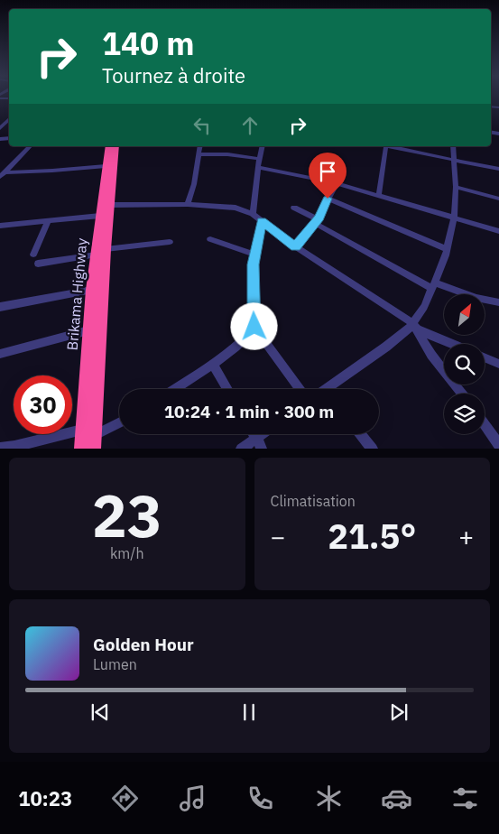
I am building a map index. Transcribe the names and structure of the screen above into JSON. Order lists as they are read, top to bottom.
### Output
{
  "streets": {
    "highway": ["Brikama Highway"]
  },
  "north": "top right",
  "page": {
    "turn": ["140 m", "Tournez à droite"],
    "limit": "30",
    "trip": "10:24 · 1 min · 300 m",
    "tile": [
      ["23", "km/h"],
      "Climatisation"
    ],
    "heat": ["−", "21.5°", "+"],
    "song": ["Golden Hour", "Lumen"],
    "tabs": "10:23"
  }
}
